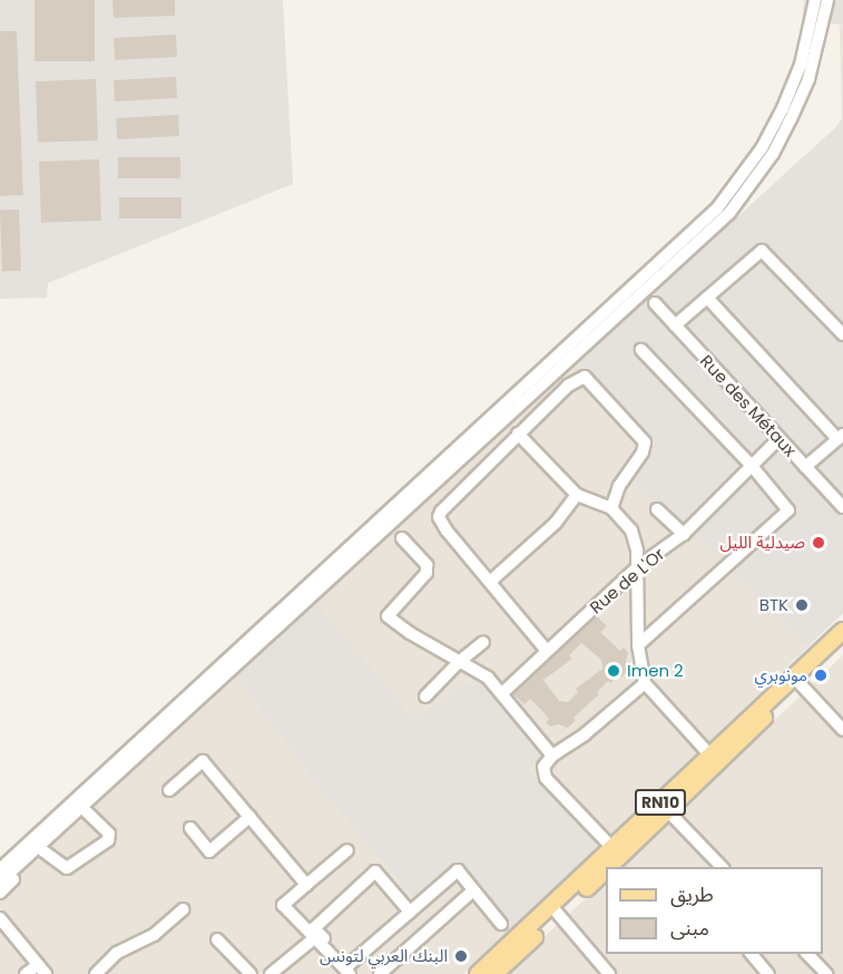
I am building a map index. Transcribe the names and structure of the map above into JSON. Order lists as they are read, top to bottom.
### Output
{
  "streets": {
    "main road": ["RN10"],
    "street": ["Rue des Métaux", "Rue de L'Or"]
  },
  "crossings": [
    ["Rue des Métaux", "Rue de L'Or"]
  ],
  "places": [
    "صيدلية الليل",
    "BTK",
    "Imen 2",
    "مونوبري",
    "البنك العربي لتونس"
  ],
  "legend": ["طريق", "مبنى"]
}
